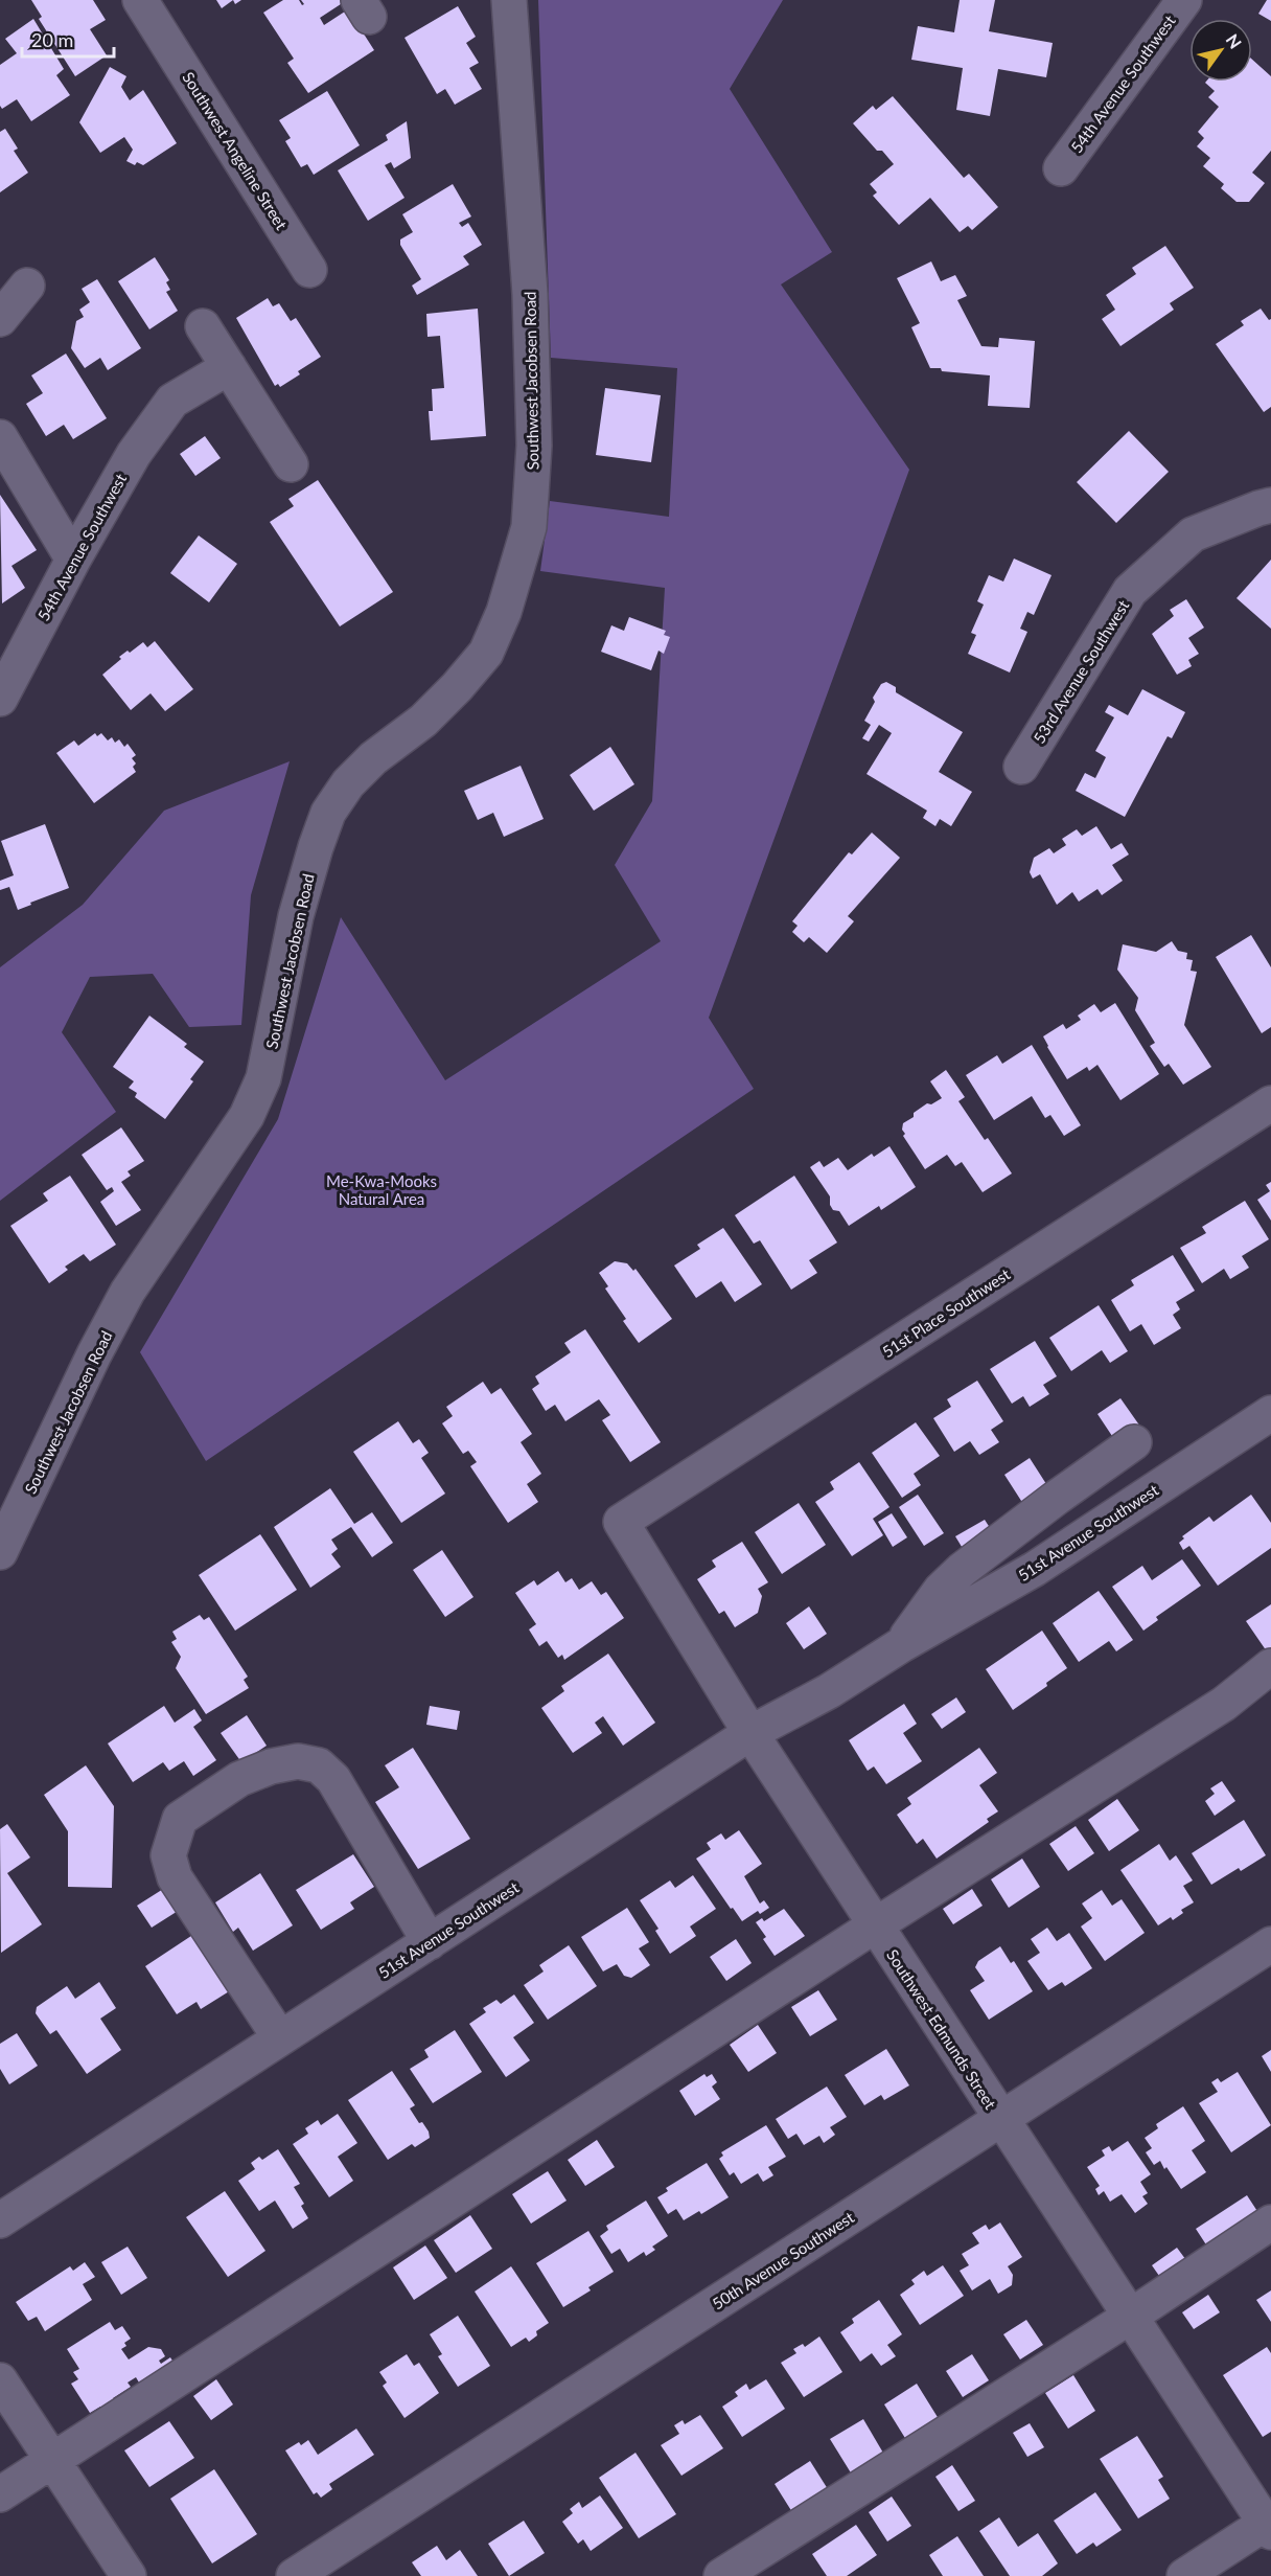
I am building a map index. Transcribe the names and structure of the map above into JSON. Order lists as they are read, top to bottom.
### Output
{
  "streets": {
    "street": [
      "54th Avenue Southwest",
      "Southwest Angeline Street",
      "Southwest Jacobsen Road",
      "53rd Avenue Southwest",
      "51st Place Southwest",
      "51st Avenue Southwest",
      "Southwest Edmunds Street",
      "50th Avenue Southwest"
    ]
  },
  "crossings": [
    ["51st Place Southwest", "Southwest Edmunds Street"],
    ["51st Avenue Southwest", "Southwest Edmunds Street"],
    ["Southwest Edmunds Street", "50th Avenue Southwest"]
  ],
  "parks": ["Me-Kwa-Mooks Natural Area"],
  "scale_bar": "20 m",
  "north": "top right"
}
